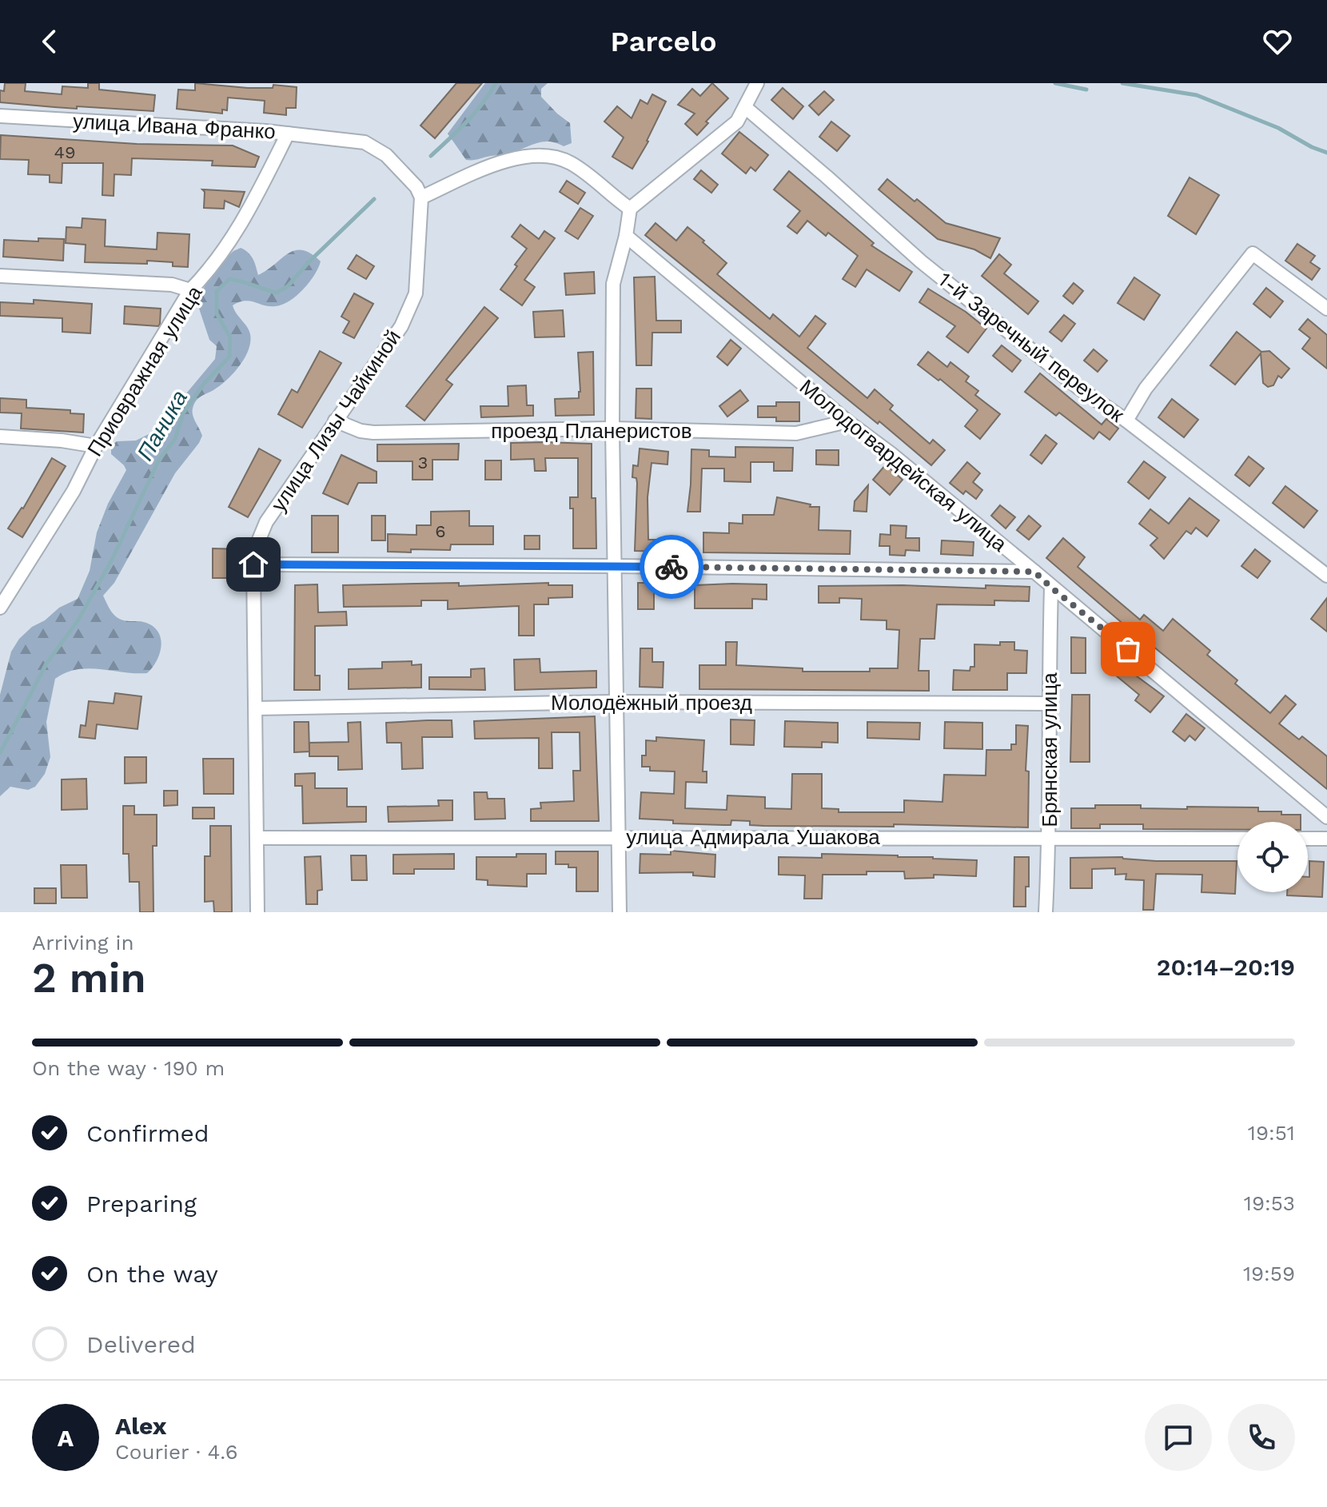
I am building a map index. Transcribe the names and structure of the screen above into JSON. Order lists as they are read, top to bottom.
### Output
{
  "streets": {
    "street": [
      "улица Ивана Франко",
      "1-й Заречный переулок",
      "Приовражная улица",
      "улица Лизы Чайкиной",
      "проезд Планеристов",
      "Молодогвардейская улица",
      "Молодёжный проезд",
      "Брянская улица",
      "улица Адмирала Ушакова"
    ]
  },
  "crossings": [
    ["улица Ивана Франко", "Приовражная улица"],
    ["улица Ивана Франко", "улица Лизы Чайкиной"],
    ["улица Лизы Чайкиной", "проезд Планеристов"],
    ["улица Лизы Чайкиной", "Молодёжный проезд"],
    ["улица Лизы Чайкиной", "улица Адмирала Ушакова"],
    ["проезд Планеристов", "Молодогвардейская улица"],
    ["Молодогвардейская улица", "Брянская улица"],
    ["Молодёжный проезд", "Брянская улица"],
    ["Брянская улица", "улица Адмирала Ушакова"]
  ],
  "water": ["Паника"],
  "house_numbers": ["49", "3", "6"],
  "page": {
    "header": "Parcelo",
    "heading": ["2 min", "Arriving in", "20:14–20:19"],
    "panel": ["Alex", "Courier · 4.6"],
    "bar": "On the way · 190 m",
    "list": [
      ["Confirmed", "19:51"],
      ["Preparing", "19:53"],
      ["On the way", "19:59"],
      "Delivered"
    ],
    "round": "A"
  }
}
